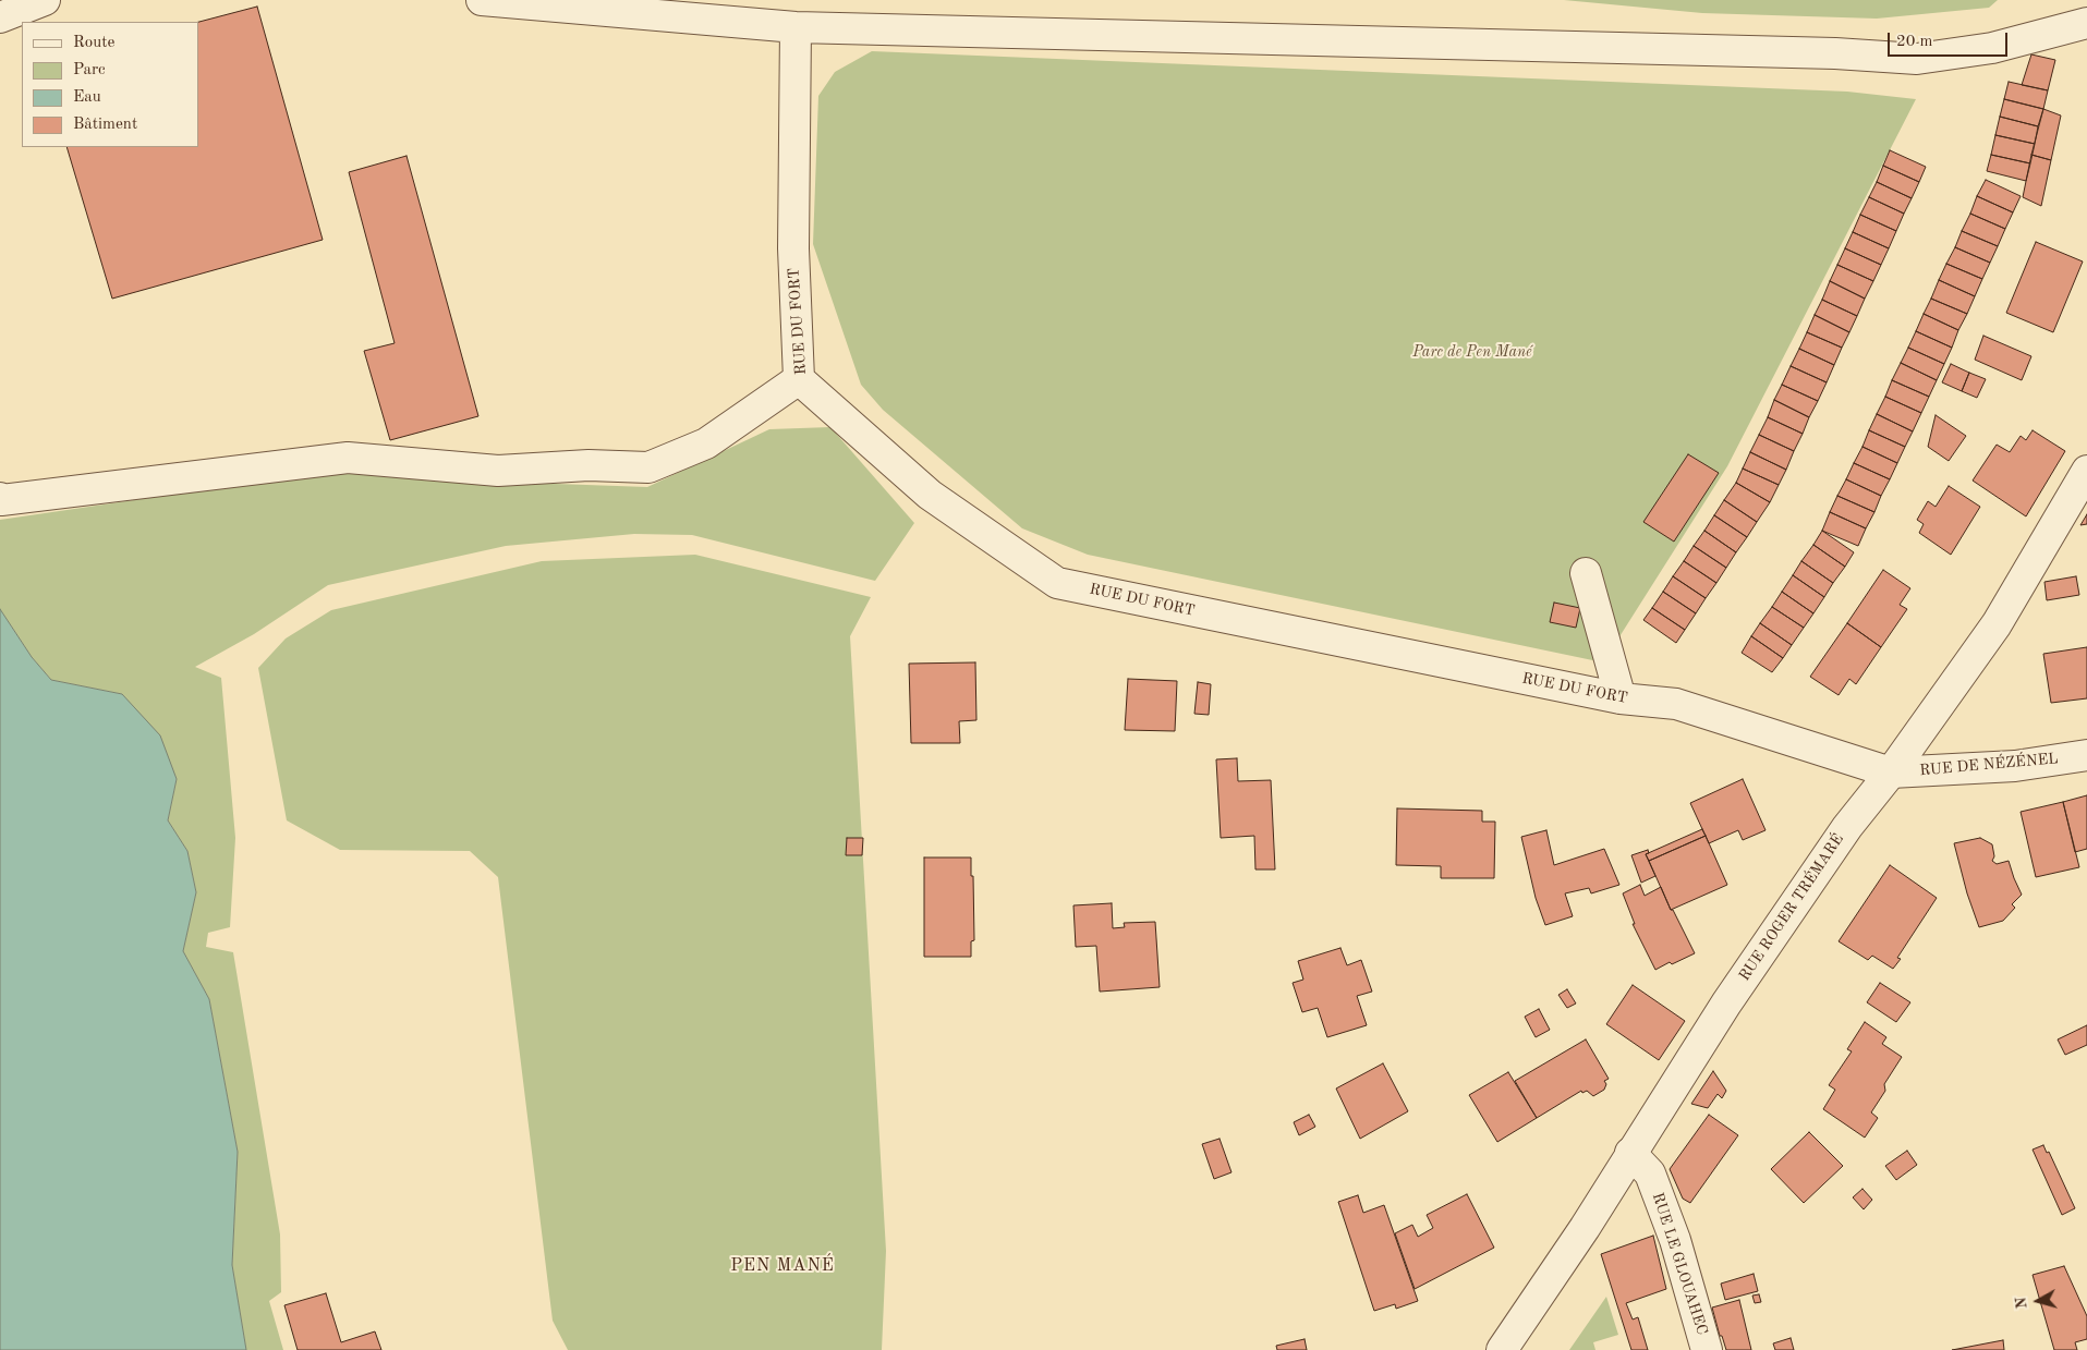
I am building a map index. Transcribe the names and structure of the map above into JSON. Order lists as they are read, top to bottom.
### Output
{
  "streets": {
    "street": [
      "RUE DU FORT",
      "RUE DE NÉZÉNEL",
      "RUE ROGER TRÉMARÉ",
      "RUE LE GLOUAHEC"
    ]
  },
  "crossings": [
    ["RUE DU FORT", "RUE DE NÉZÉNEL"],
    ["RUE DU FORT", "RUE ROGER TRÉMARÉ"],
    ["RUE DE NÉZÉNEL", "RUE ROGER TRÉMARÉ"],
    ["RUE ROGER TRÉMARÉ", "RUE LE GLOUAHEC"]
  ],
  "districts": ["PEN MANÉ"],
  "parks": ["Parc de Pen Mané"],
  "legend": [
    "Route",
    "Parc",
    "Eau",
    "Bâtiment"
  ],
  "scale_bar": "20 m",
  "north": "left"
}
